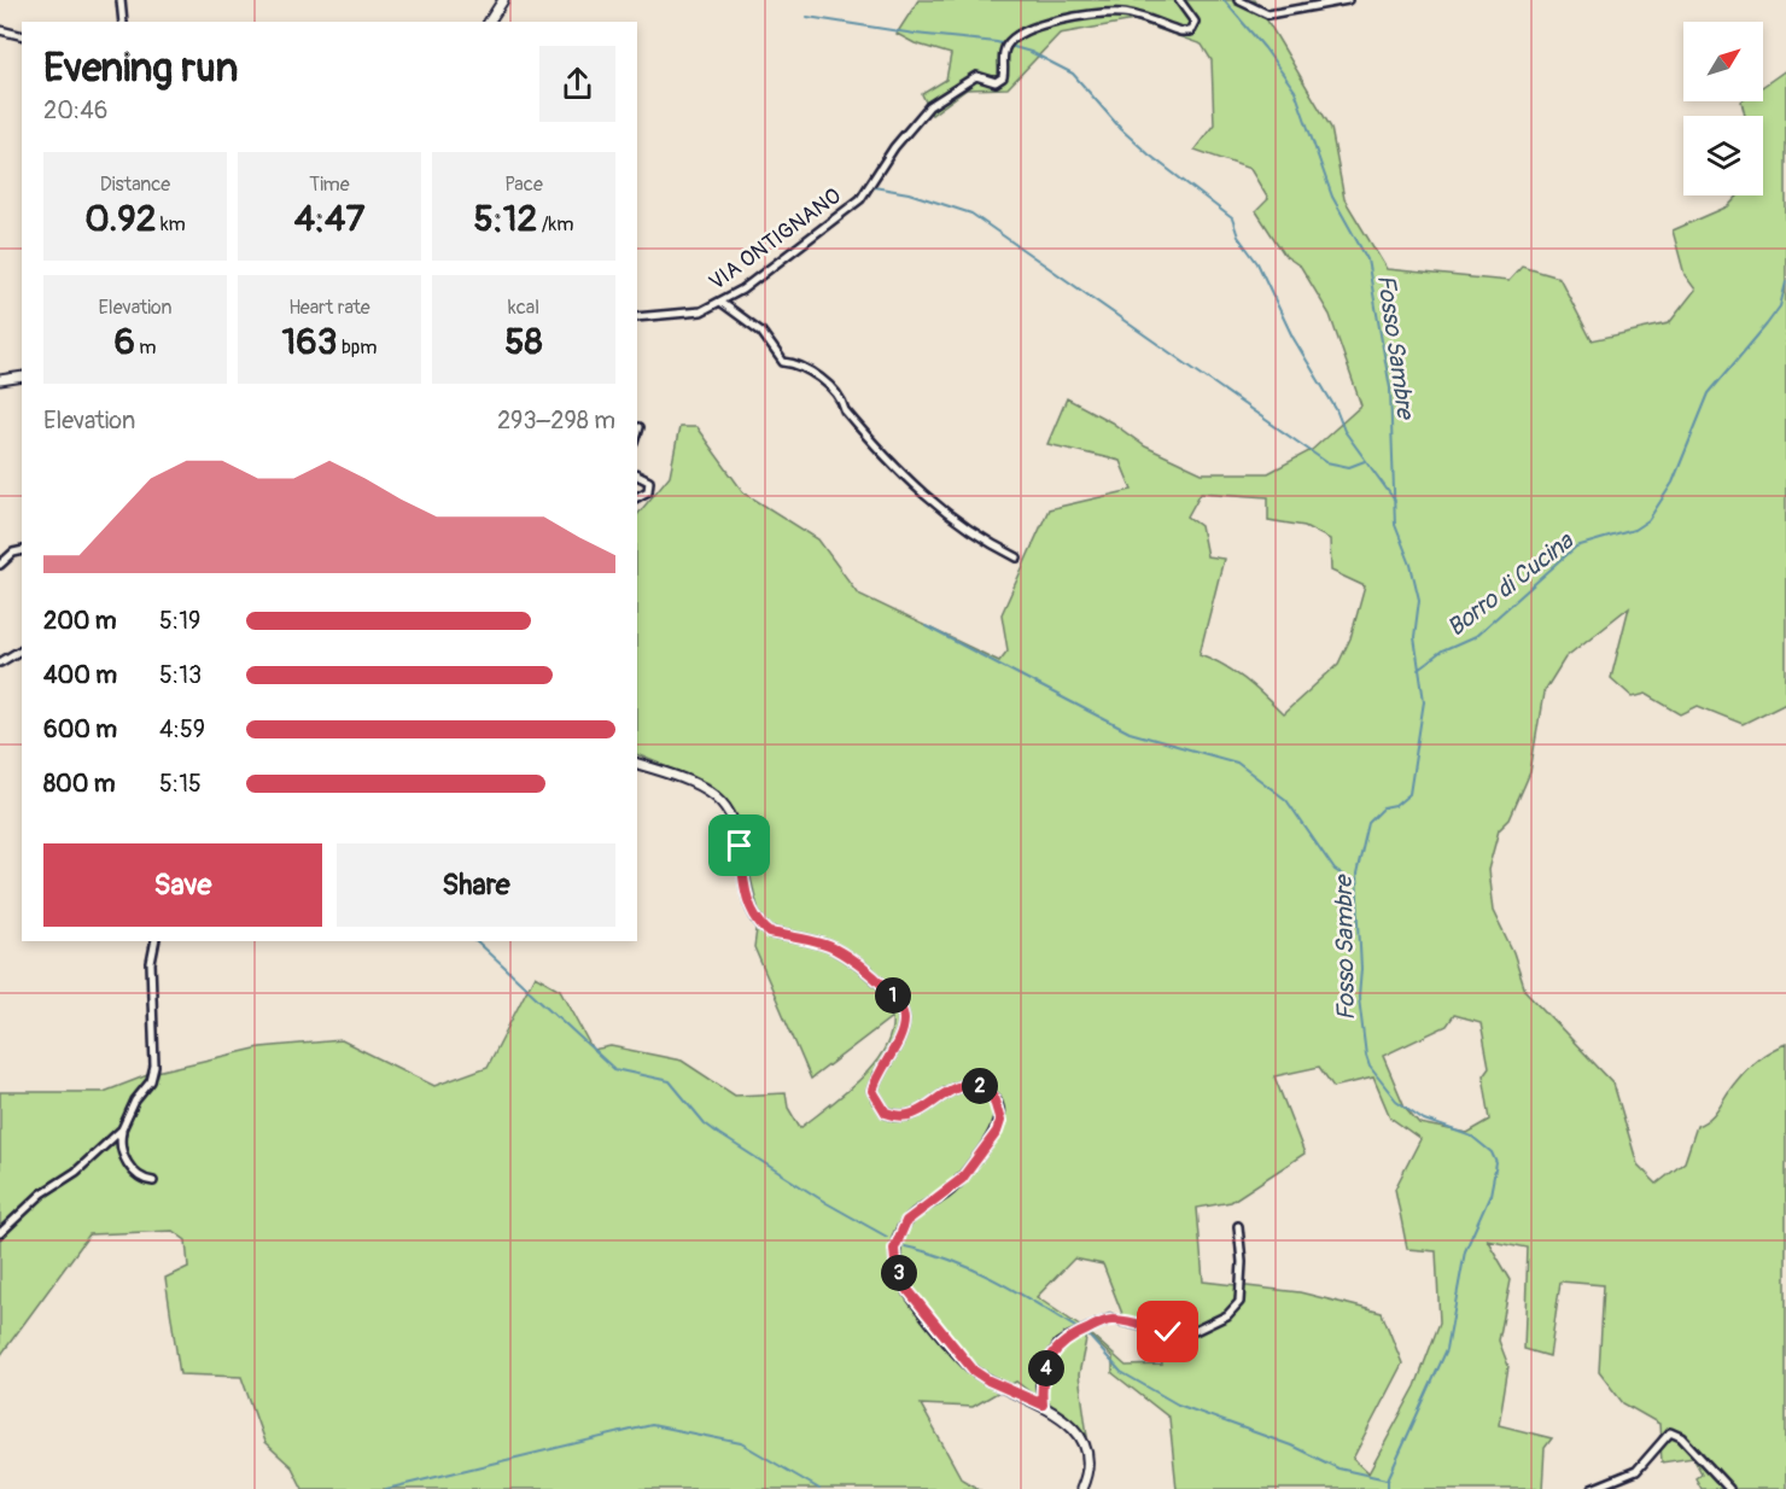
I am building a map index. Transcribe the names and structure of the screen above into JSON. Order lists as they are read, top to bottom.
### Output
{
  "streets": {
    "street": ["VIA ONTIGNANO"]
  },
  "water": ["Fosso Sambre", "Borro di Cucina"],
  "north": "top right",
  "page": {
    "heading": ["Evening run", "20:46"],
    "stats": [
      ["Distance", "0.92 km"],
      ["Time", "4:47"],
      ["Pace", "5:12 /km"],
      ["Elevation", "6 m"],
      ["Heart rate", "163 bpm"],
      ["kcal", "58"]
    ],
    "chart": ["Elevation", "293–298 m"],
    "list": [
      {
        "name": "200 m",
        "note": "5:19"
      },
      {
        "name": "400 m",
        "note": "5:13"
      },
      {
        "name": "600 m",
        "note": "4:59"
      },
      {
        "name": "800 m",
        "note": "5:15"
      }
    ],
    "buttons": ["Save", "Share"],
    "pins": [
      "1",
      "2",
      "3",
      "4"
    ]
  }
}
